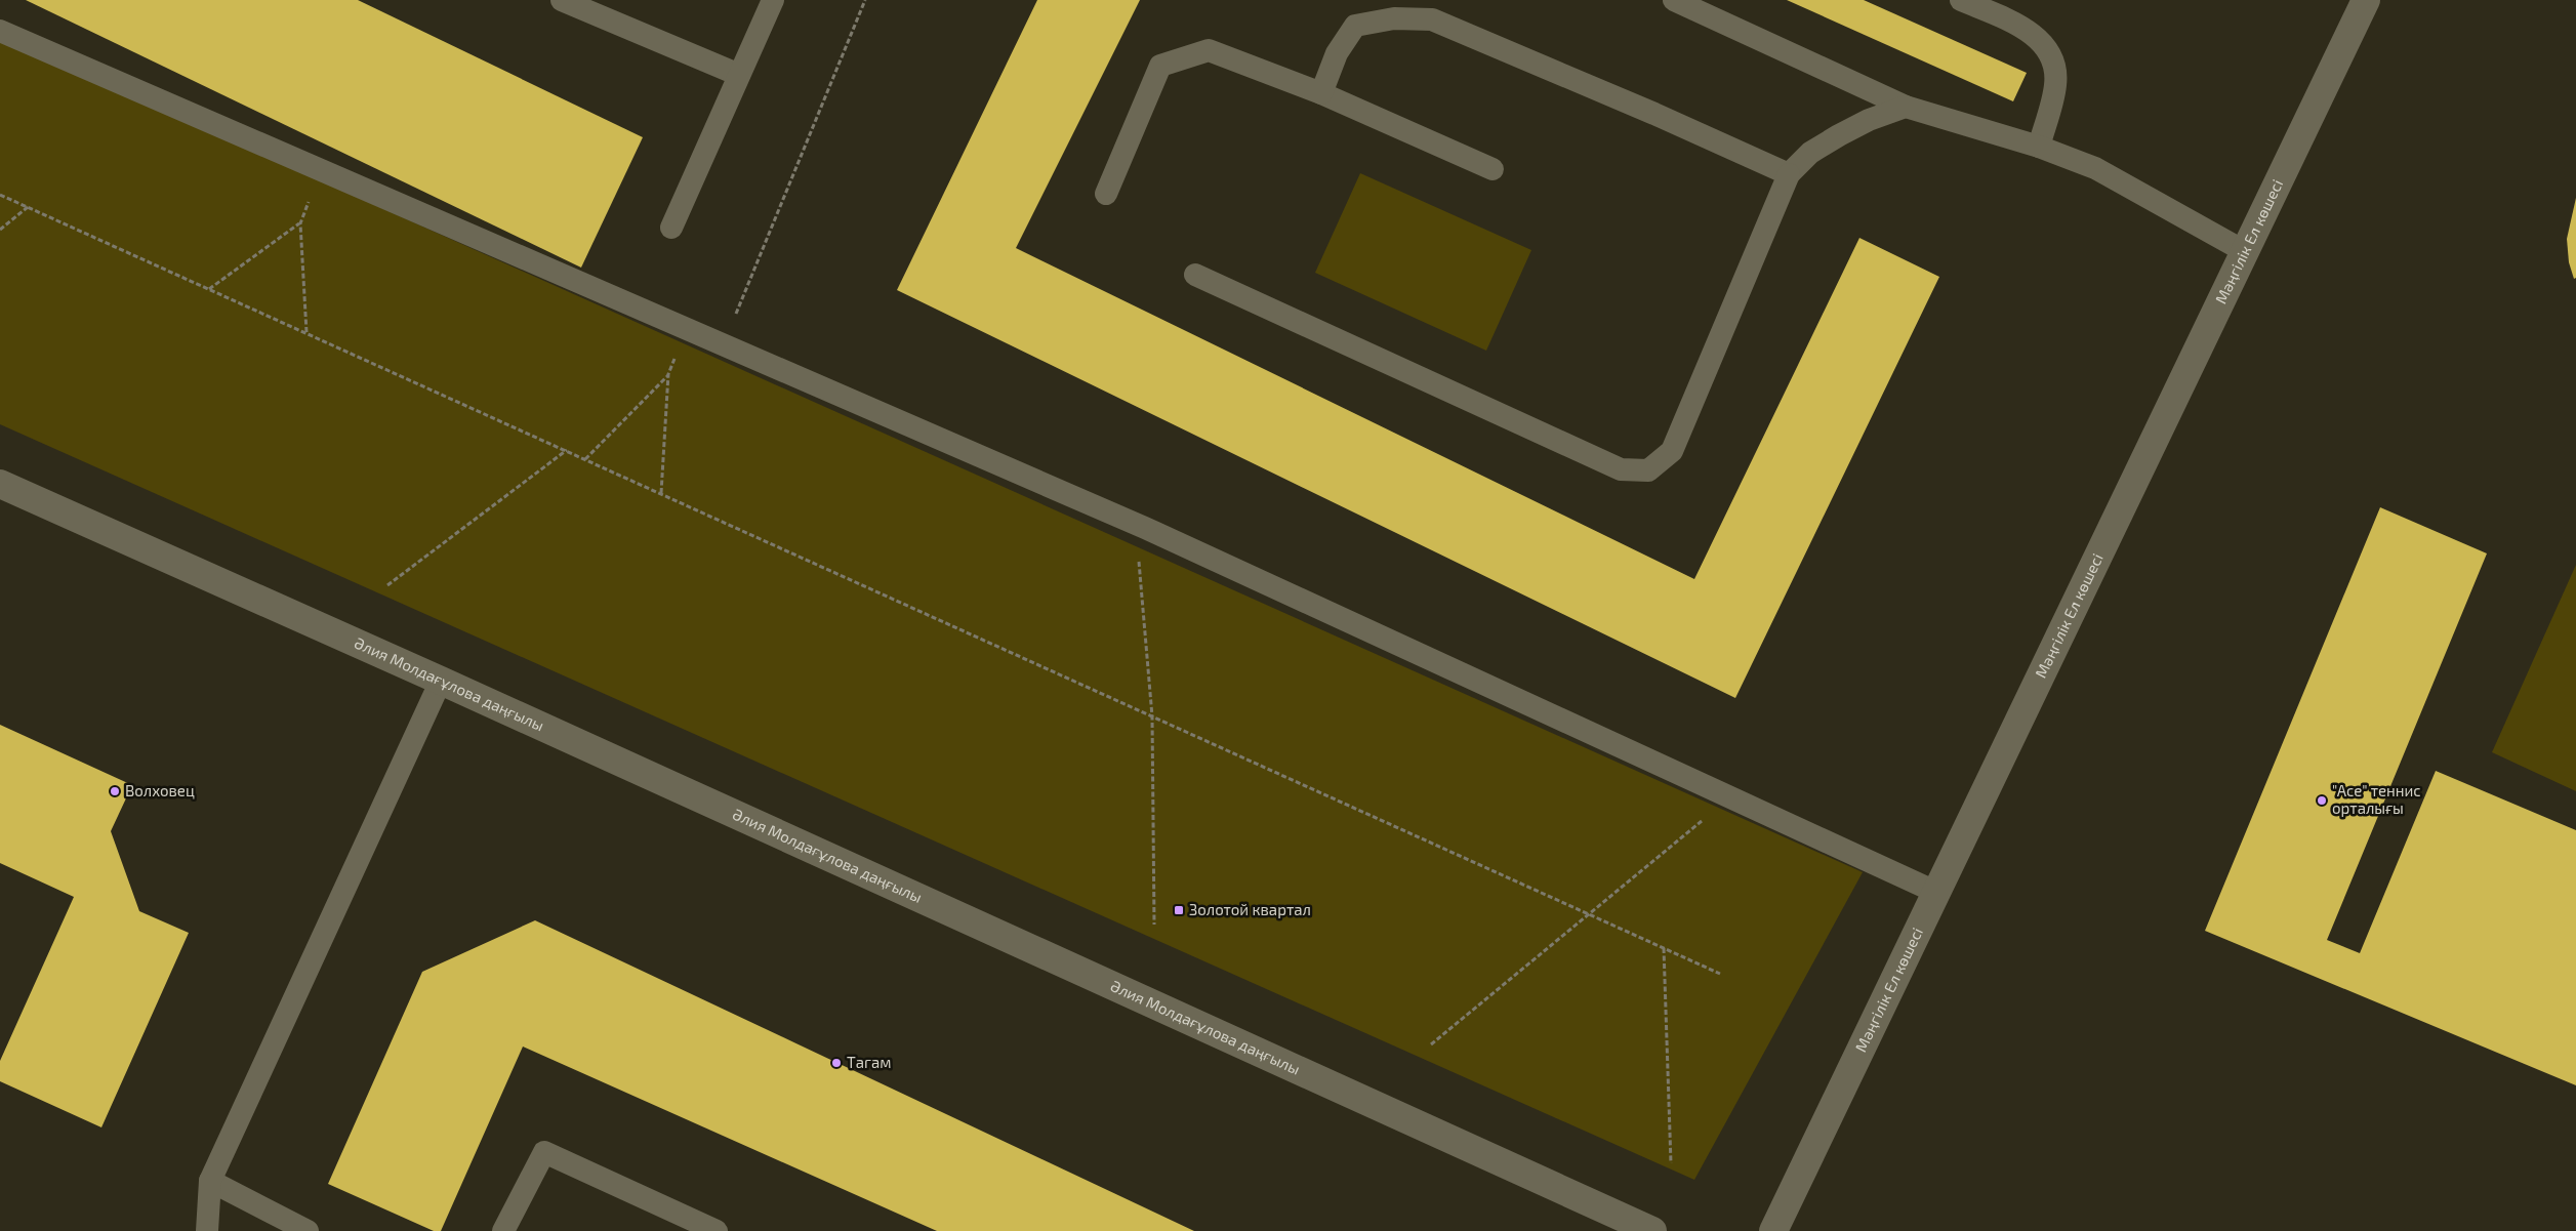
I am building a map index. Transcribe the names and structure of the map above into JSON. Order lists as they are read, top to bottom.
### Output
{
  "streets": {
    "main road": ["Мәңгілік Ел көшесі", "Әлия Молдағұлова даңғылы"]
  },
  "places": {
    "other": ["Волховец", "\"Ace\" теннис орталығы", "Тагам"],
    "transit": ["Золотой квартал"]
  }
}
